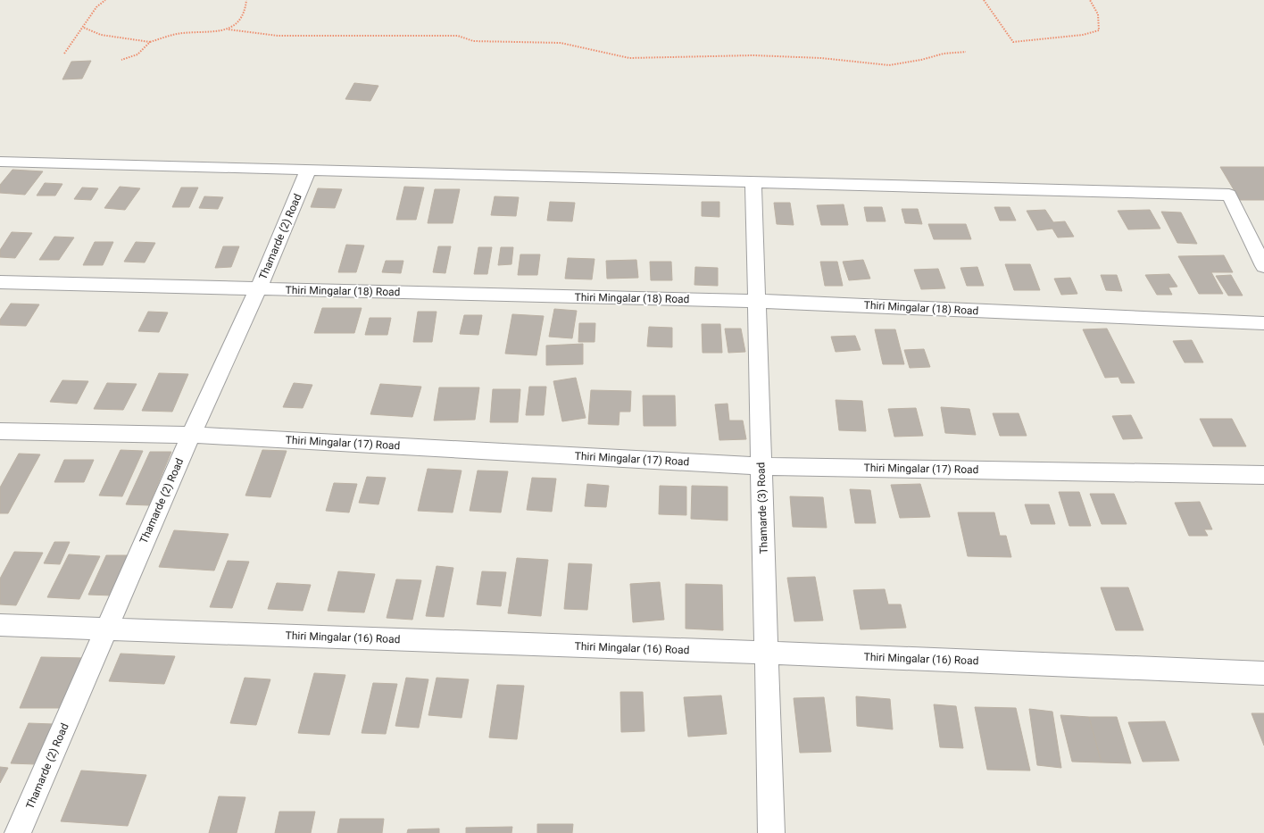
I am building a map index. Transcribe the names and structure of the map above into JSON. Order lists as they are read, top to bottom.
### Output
{
  "streets": {
    "street": [
      "Thamarde (2) Road",
      "Thiri Mingalar (18) Road",
      "Thiri Mingalar (17) Road",
      "Thamarde (3) Road",
      "Thiri Mingalar (16) Road"
    ]
  },
  "crossings": [
    ["Thamarde (2) Road", "Thiri Mingalar (18) Road"],
    ["Thamarde (2) Road", "Thiri Mingalar (17) Road"],
    ["Thamarde (2) Road", "Thiri Mingalar (16) Road"],
    ["Thiri Mingalar (18) Road", "Thamarde (3) Road"],
    ["Thiri Mingalar (17) Road", "Thamarde (3) Road"],
    ["Thamarde (3) Road", "Thiri Mingalar (16) Road"]
  ]
}
